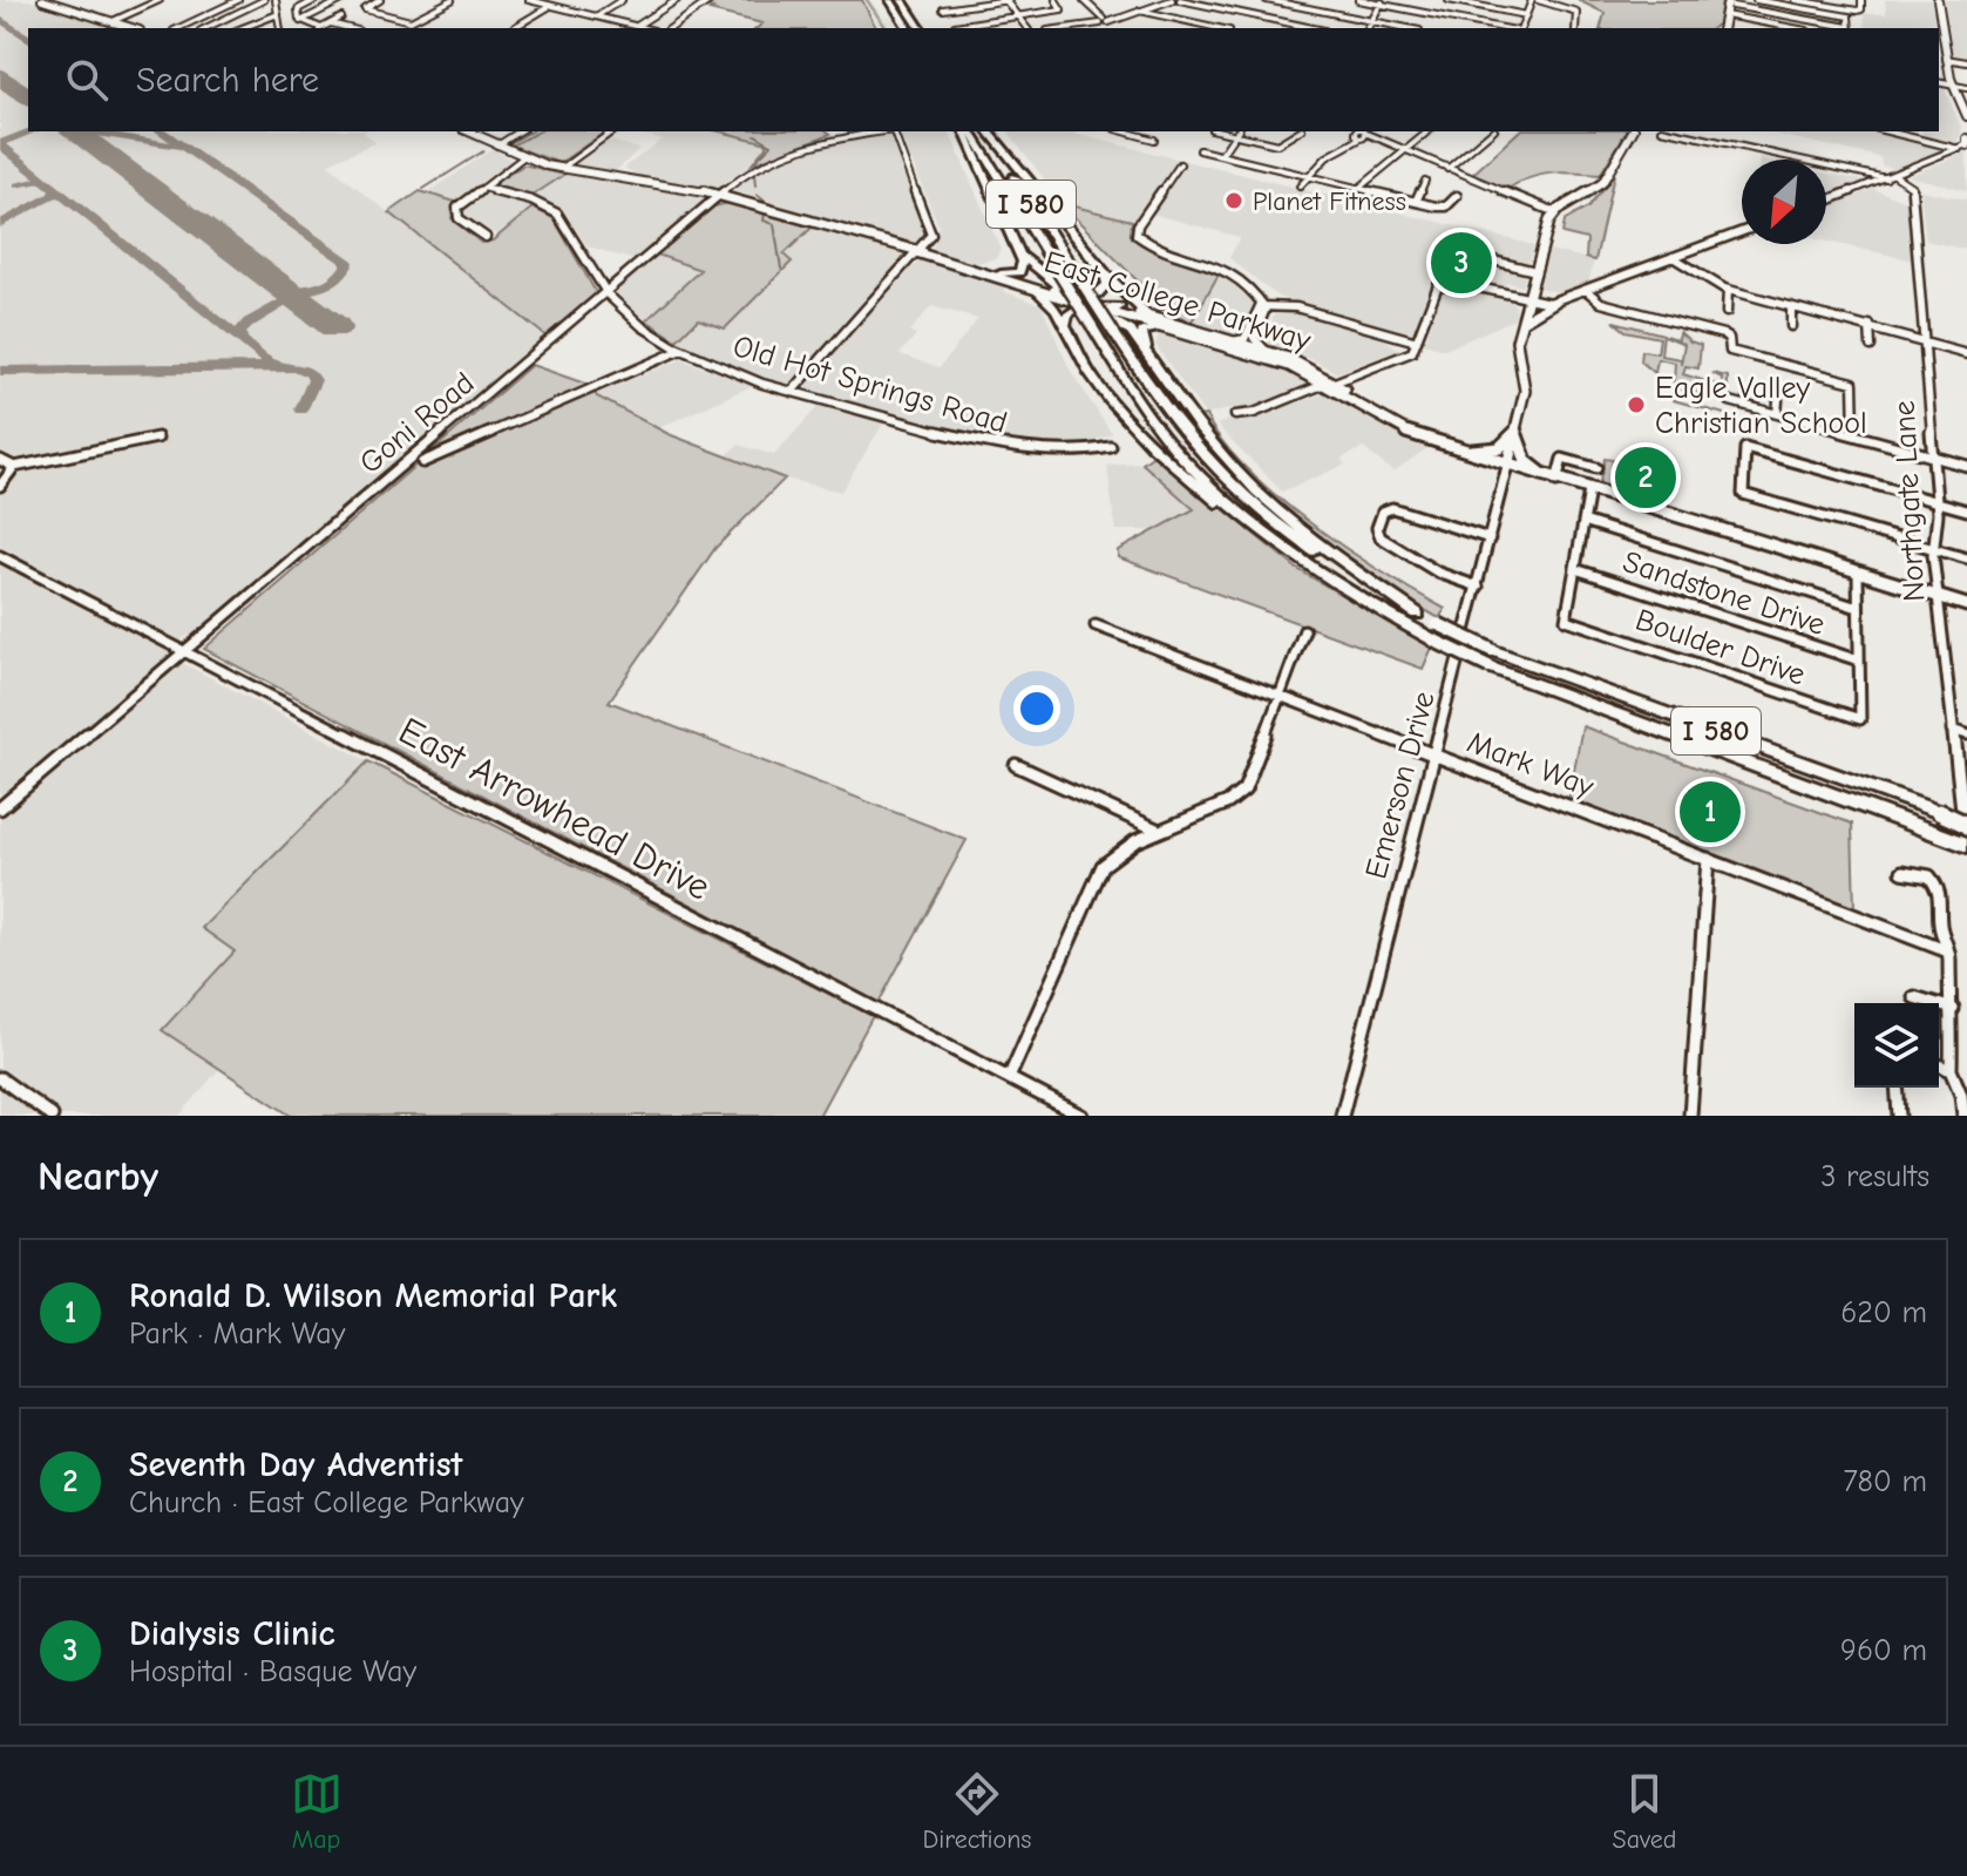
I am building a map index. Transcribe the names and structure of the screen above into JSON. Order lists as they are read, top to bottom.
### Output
{
  "streets": {
    "highway": ["I 580"],
    "main road": ["East College Parkway"],
    "street": [
      "Old Hot Springs Road",
      "Goni Road",
      "Northgate Lane",
      "Sandstone Drive",
      "Boulder Drive",
      "Mark Way",
      "Emerson Drive",
      "East Arrowhead Drive"
    ]
  },
  "crossings": [
    ["East College Parkway", "Goni Road"],
    ["East College Parkway", "Northgate Lane"],
    ["East College Parkway", "Emerson Drive"],
    ["Old Hot Springs Road", "Goni Road"],
    ["Goni Road", "East Arrowhead Drive"],
    ["Sandstone Drive", "Boulder Drive"],
    ["Mark Way", "Emerson Drive"]
  ],
  "places": ["Planet Fitness", "Eagle Valley Christian School"],
  "north": "bottom left",
  "page": {
    "search": "Search here",
    "pins": ["3", "2", "1"],
    "heading": ["Nearby", "3 results"],
    "list": [
      {
        "mark": "1",
        "name": "Ronald D. Wilson Memorial Park",
        "note": "Park · Mark Way",
        "value": "620 m"
      },
      {
        "mark": "2",
        "name": "Seventh Day Adventist",
        "note": "Church · East College Parkway",
        "value": "780 m"
      },
      {
        "mark": "3",
        "name": "Dialysis Clinic",
        "note": "Hospital · Basque Way",
        "value": "960 m"
      }
    ],
    "nav": ["Map", "Directions", "Saved"]
  }
}
